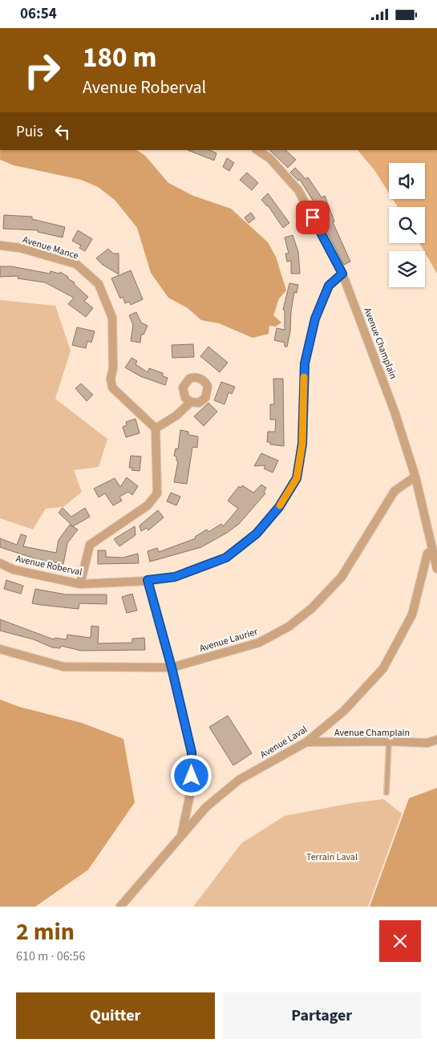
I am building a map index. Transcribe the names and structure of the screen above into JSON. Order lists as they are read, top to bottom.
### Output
{
  "streets": {
    "street": [
      "Avenue Mance",
      "Avenue Champlain",
      "Avenue Roberval",
      "Avenue Laurier",
      "Avenue Laval"
    ]
  },
  "crossings": [
    ["Avenue Champlain", "Avenue Roberval"],
    ["Avenue Champlain", "Avenue Laurier"],
    ["Avenue Champlain", "Avenue Laval"]
  ],
  "parks": ["Terrain Laval"],
  "page": {
    "status": "06:54",
    "turn": ["180 m", "Avenue Roberval"],
    "then": "Puis",
    "heading": ["2 min", "610 m · 06:56"],
    "buttons": ["Quitter", "Partager"]
  }
}
